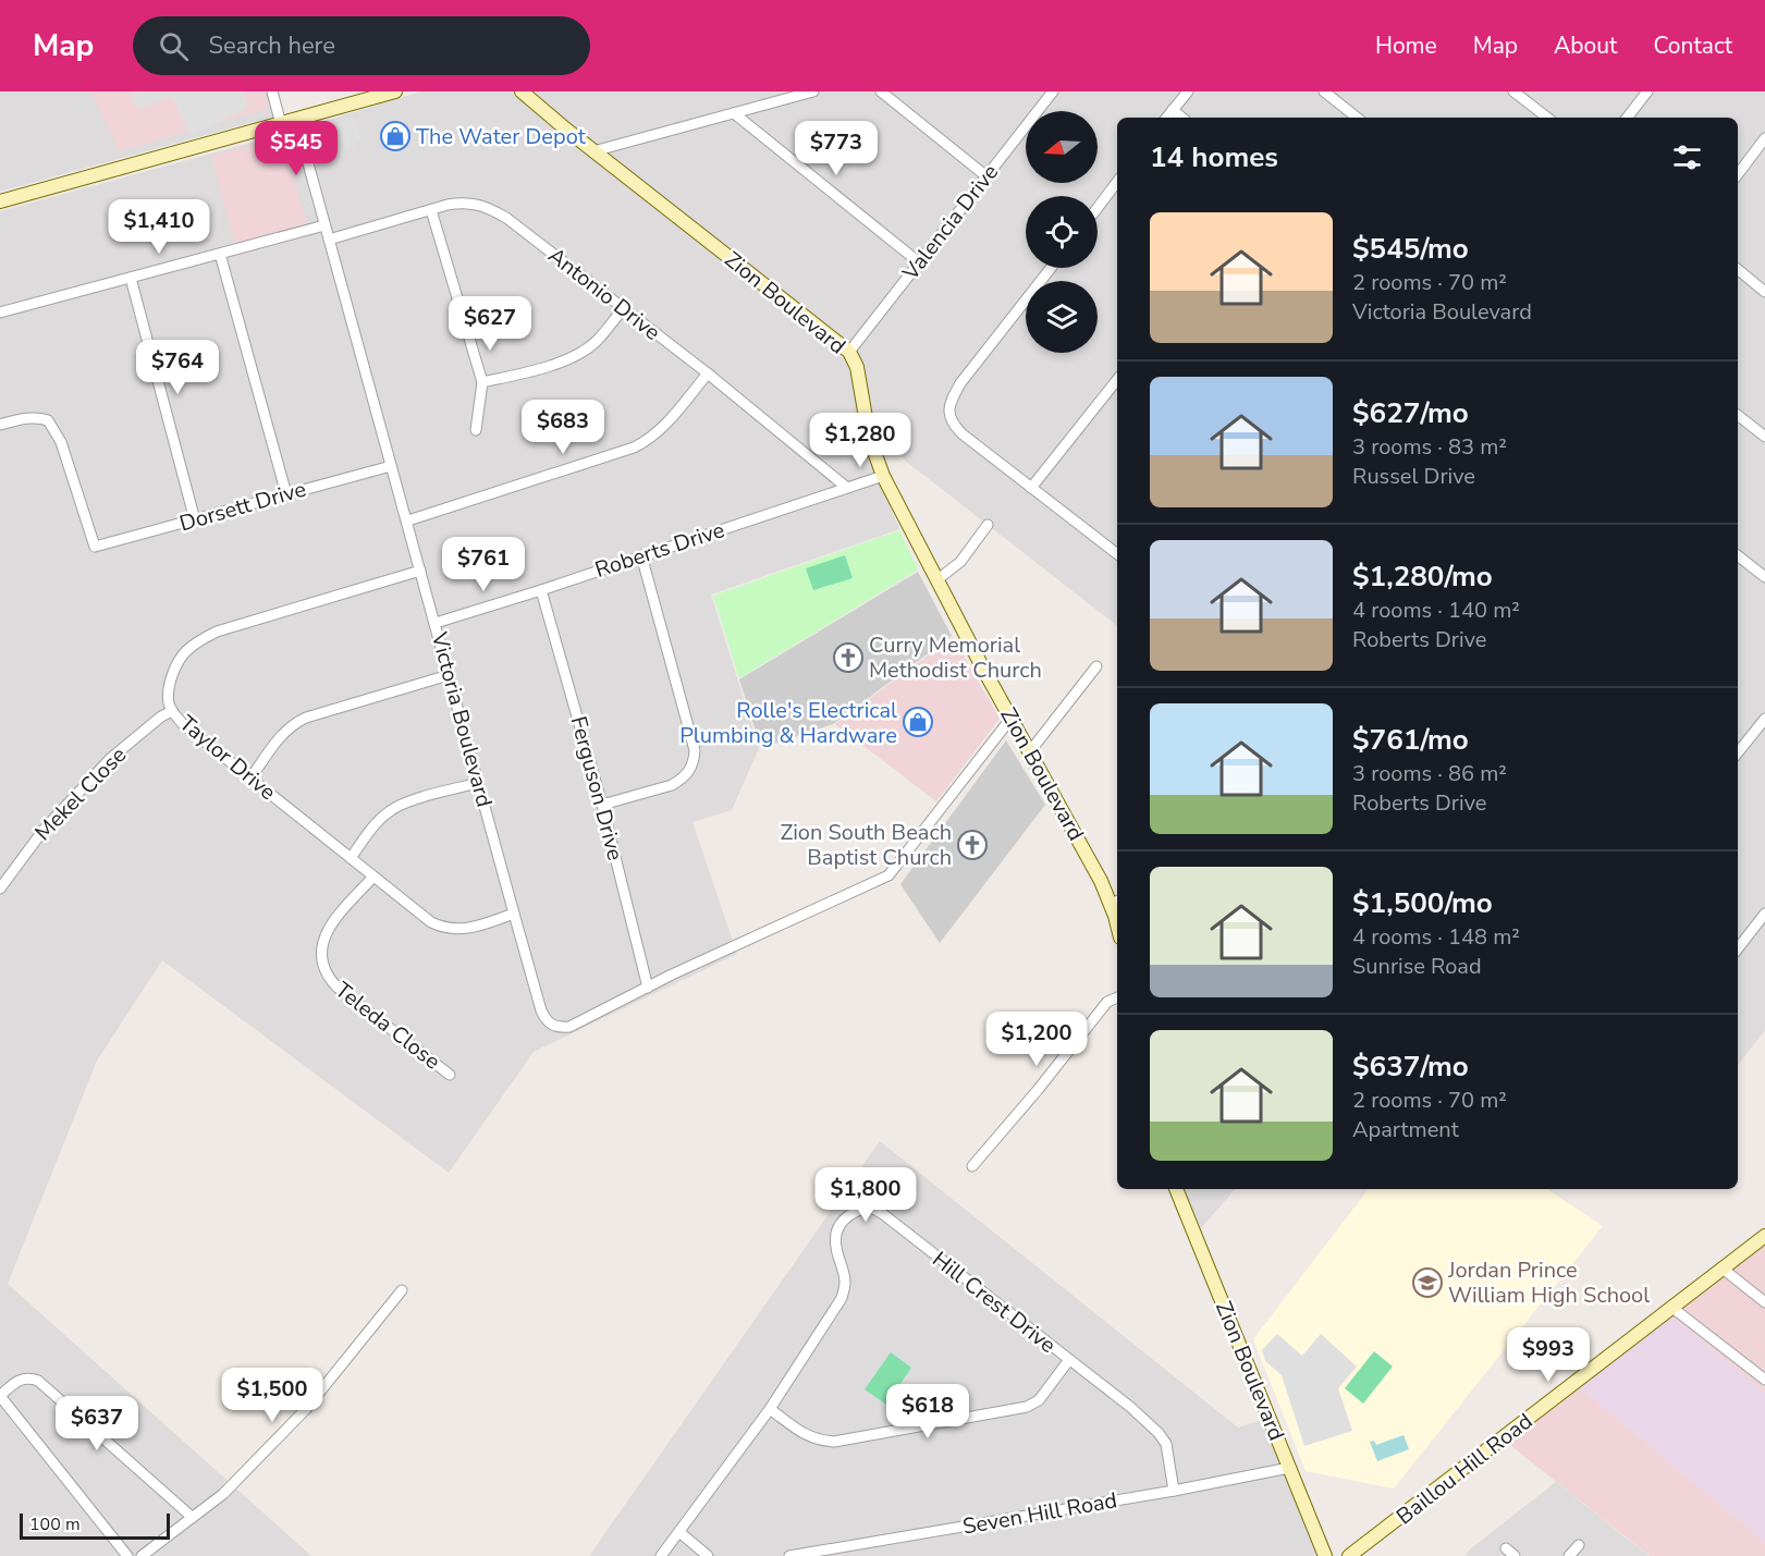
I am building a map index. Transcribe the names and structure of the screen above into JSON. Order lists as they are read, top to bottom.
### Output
{
  "streets": {
    "main road": ["Zion Boulevard", "Baillou Hill Road"],
    "street": [
      "Valencia Drive",
      "Antonio Drive",
      "Dorsett Drive",
      "Roberts Drive",
      "Victoria Boulevard",
      "Taylor Drive",
      "Ferguson Drive",
      "Mekel Close",
      "Teleda Close",
      "Hill Crest Drive",
      "Seven Hill Road"
    ]
  },
  "crossings": [
    ["Valencia Drive", "Zion Boulevard"],
    ["Antonio Drive", "Roberts Drive"],
    ["Antonio Drive", "Victoria Boulevard"],
    ["Zion Boulevard", "Roberts Drive"],
    ["Zion Boulevard", "Seven Hill Road"],
    ["Dorsett Drive", "Victoria Boulevard"],
    ["Roberts Drive", "Victoria Boulevard"],
    ["Roberts Drive", "Ferguson Drive"],
    ["Victoria Boulevard", "Taylor Drive"],
    ["Victoria Boulevard", "Ferguson Drive"],
    ["Taylor Drive", "Mekel Close"],
    ["Taylor Drive", "Teleda Close"],
    ["Hill Crest Drive", "Seven Hill Road"]
  ],
  "places": {
    "shop": ["The Water Depot", "Rolle's Electrical Plumbing & Hardware"],
    "church": ["Curry Memorial Methodist Church", "Zion South Beach Baptist Church"],
    "school or university": ["Jordan Prince William High School"]
  },
  "scale_bar": "100 m",
  "north": "left",
  "page": {
    "header": "Map",
    "search": "Search here",
    "nav": [
      "Home",
      "Map",
      "About",
      "Contact"
    ],
    "heading": "14 homes",
    "price": [
      "$545",
      "$773",
      "$1,410",
      "$627",
      "$764",
      "$683",
      "$1,280",
      "$761",
      "$1,200",
      "$1,800",
      "$993",
      "$1,500",
      "$618",
      "$637"
    ],
    "list": [
      {
        "name": "$545/mo",
        "note": "2 rooms · 70 m² · Victoria Boulevard"
      },
      {
        "name": "$627/mo",
        "note": "3 rooms · 83 m² · Russel Drive"
      },
      {
        "name": "$1,280/mo",
        "note": "4 rooms · 140 m² · Roberts Drive"
      },
      {
        "name": "$761/mo",
        "note": "3 rooms · 86 m² · Roberts Drive"
      },
      {
        "name": "$1,500/mo",
        "note": "4 rooms · 148 m² · Sunrise Road"
      },
      {
        "name": "$637/mo",
        "note": "2 rooms · 70 m² · Apartment"
      }
    ],
    "scale": "100 m"
  }
}
